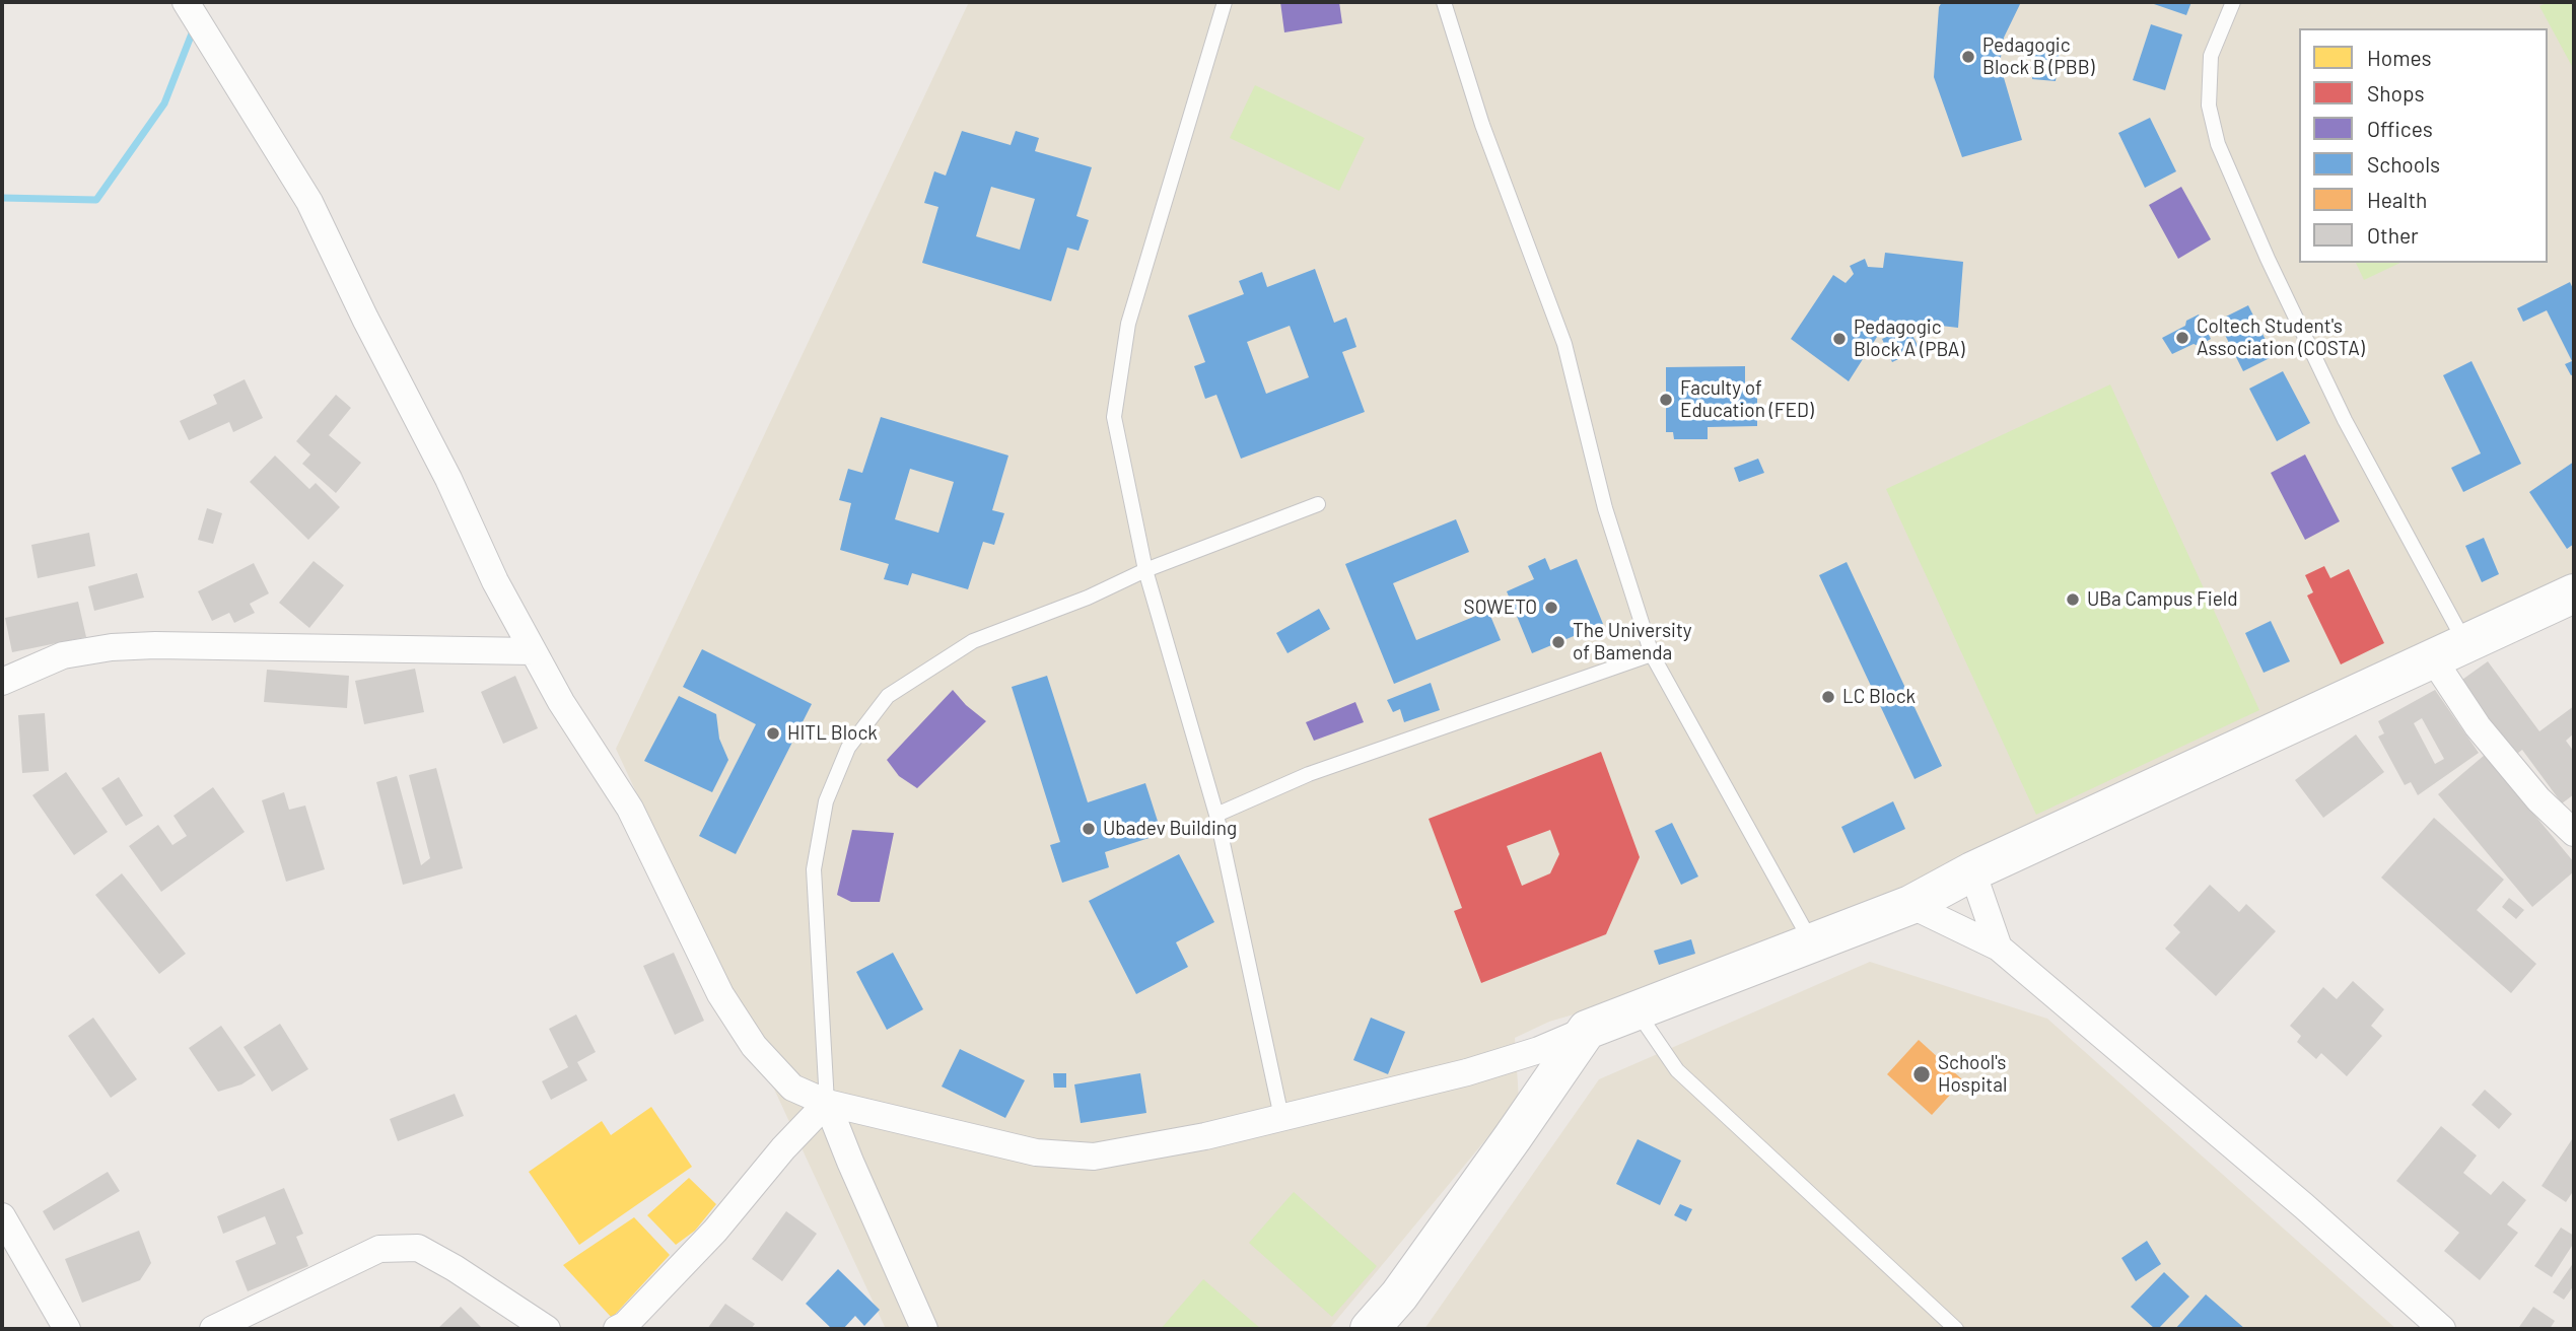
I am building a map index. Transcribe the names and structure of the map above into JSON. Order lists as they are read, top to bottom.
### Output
{
  "places": [
    "Pedagogic Block B (PBB)",
    "Coltech Student's Association (COSTA)",
    "Pedagogic Block A (PBA)",
    "Faculty of Education (FED)",
    "UBa Campus Field",
    "SOWETO",
    "The University of Bamenda",
    "LC Block",
    "HITL Block",
    "Ubadev Building",
    "School's Hospital"
  ],
  "legend": [
    "Homes",
    "Shops",
    "Offices",
    "Schools",
    "Health",
    "Other"
  ]
}
